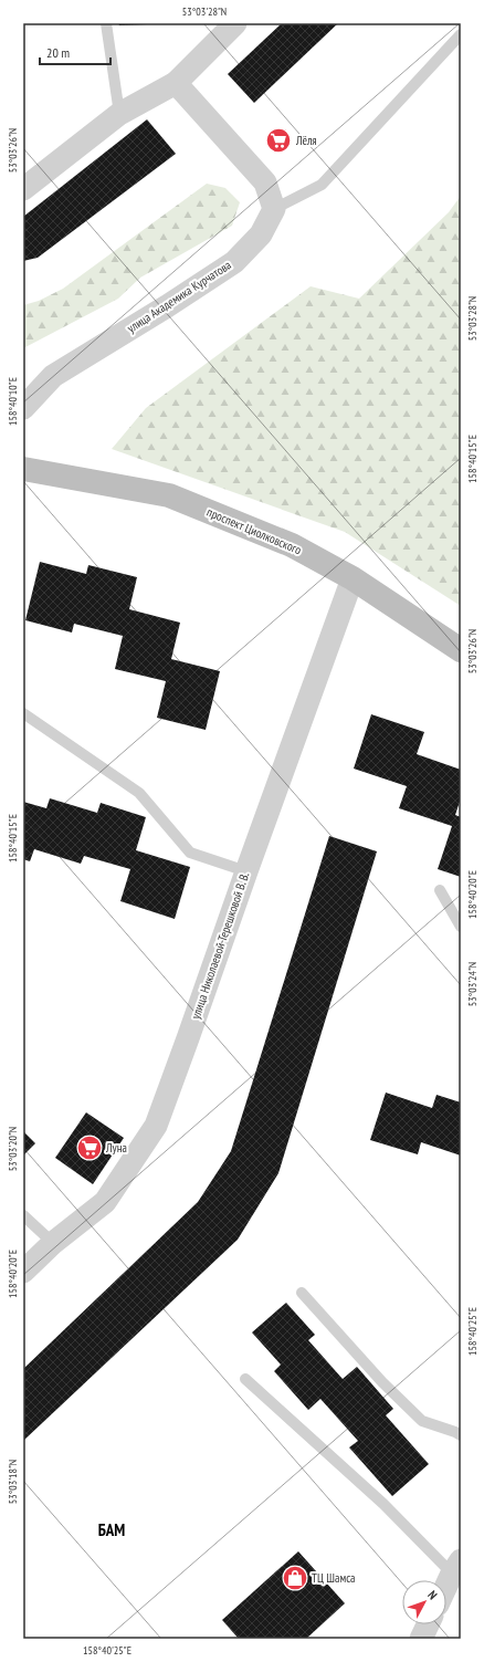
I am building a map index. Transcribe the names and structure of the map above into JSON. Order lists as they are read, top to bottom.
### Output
{
  "streets": {
    "main road": ["проспект Циолковского"],
    "street": ["улица Академика Курчатова", "улица Николаевой-Терешковой В. В."]
  },
  "crossings": [
    ["проспект Циолковского", "улица Николаевой-Терешковой В. В."]
  ],
  "districts": ["БАМ"],
  "places": {
    "supermarket": ["Лёля", "Луна"],
    "shop": ["ТЦ Шамса"]
  },
  "scale_bar": "20 m",
  "north": "top right",
  "coordinates": [
    "53°03'28\"N",
    "53°03'26\"N",
    "158°40'10\"E",
    "158°40'15\"E",
    "158°40'20\"E",
    "53°03'24\"N",
    "53°03'20\"N",
    "158°40'25\"E",
    "53°03'18\"N"
  ]
}
